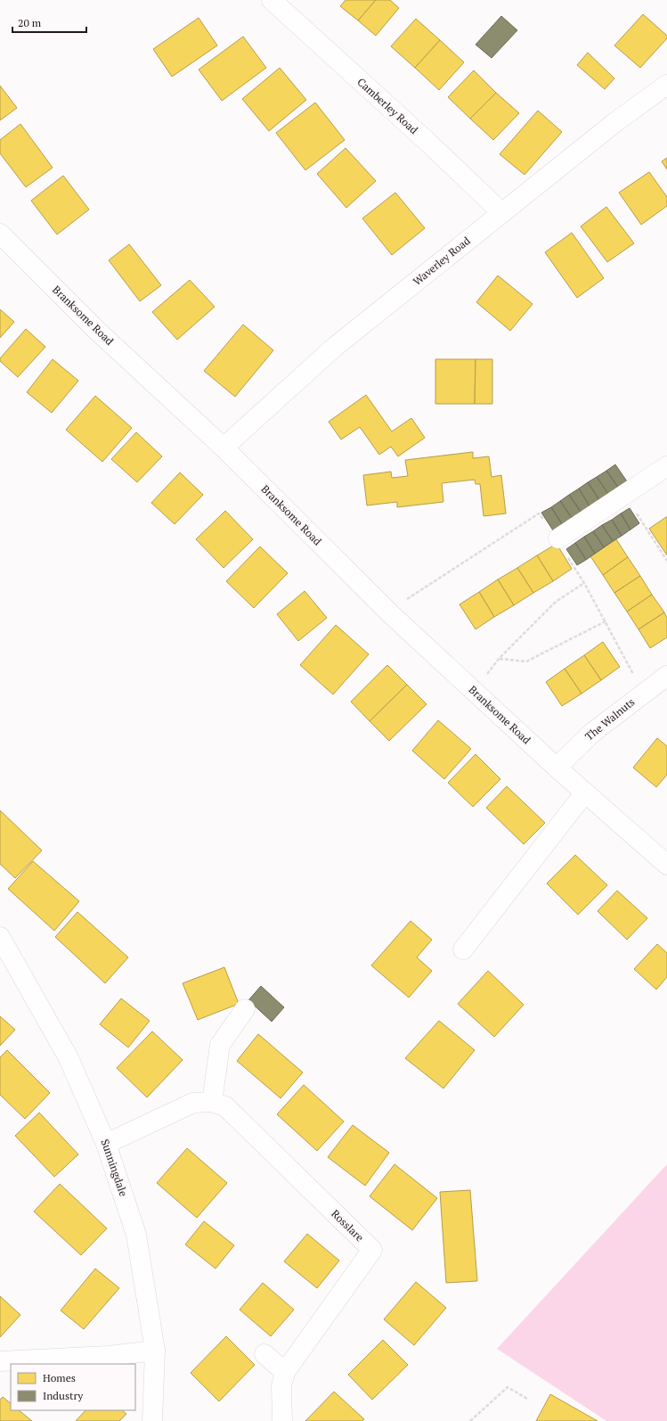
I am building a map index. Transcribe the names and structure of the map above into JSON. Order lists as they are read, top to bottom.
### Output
{
  "streets": {
    "street": [
      "Camberley Road",
      "Waverley Road",
      "Branksome Road",
      "The Walnuts",
      "Sunningdale",
      "Rosslare"
    ]
  },
  "crossings": [
    ["Camberley Road", "Waverley Road"],
    ["Waverley Road", "Branksome Road"],
    ["Branksome Road", "The Walnuts"],
    ["Sunningdale", "Rosslare"]
  ],
  "legend": ["Homes", "Industry"],
  "scale_bar": "20 m"
}
